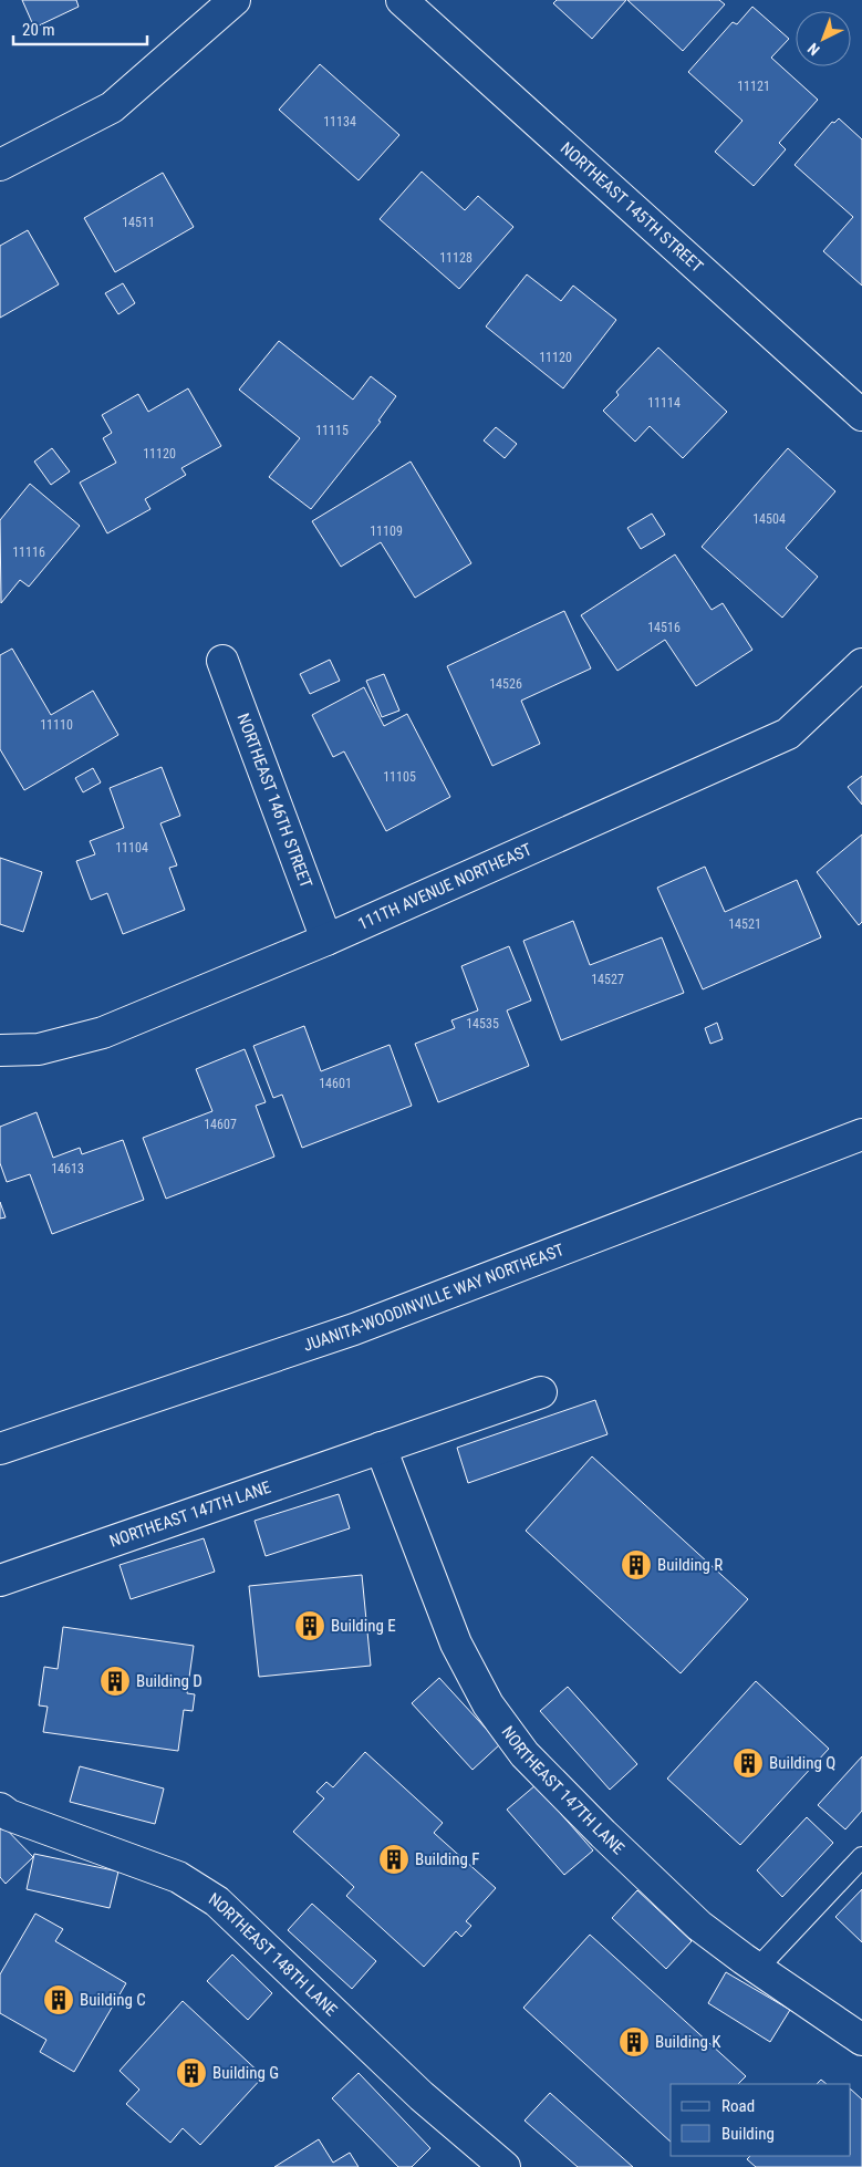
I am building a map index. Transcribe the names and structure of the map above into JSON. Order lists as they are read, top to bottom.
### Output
{
  "streets": {
    "street": [
      "NORTHEAST 145TH STREET",
      "NORTHEAST 146TH STREET",
      "111TH AVENUE NORTHEAST",
      "JUANITA-WOODINVILLE WAY NORTHEAST",
      "NORTHEAST 147TH LANE",
      "NORTHEAST 148TH LANE"
    ]
  },
  "crossings": [
    ["NORTHEAST 146TH STREET", "111TH AVENUE NORTHEAST"]
  ],
  "places": {
    "building": [
      "Building R",
      "Building E",
      "Building D",
      "Building Q",
      "Building F",
      "Building C",
      "Building K",
      "Building G"
    ]
  },
  "house_numbers": [
    "11121",
    "11134",
    "14511",
    "11128",
    "11120",
    "11114",
    "11115",
    "11120",
    "14504",
    "11109",
    "11116",
    "14516",
    "14526",
    "11110",
    "11105",
    "11104",
    "14521",
    "14527",
    "14535",
    "14601",
    "14607",
    "14613"
  ],
  "legend": ["Road", "Building"],
  "scale_bar": "20 m",
  "north": "bottom left"
}
